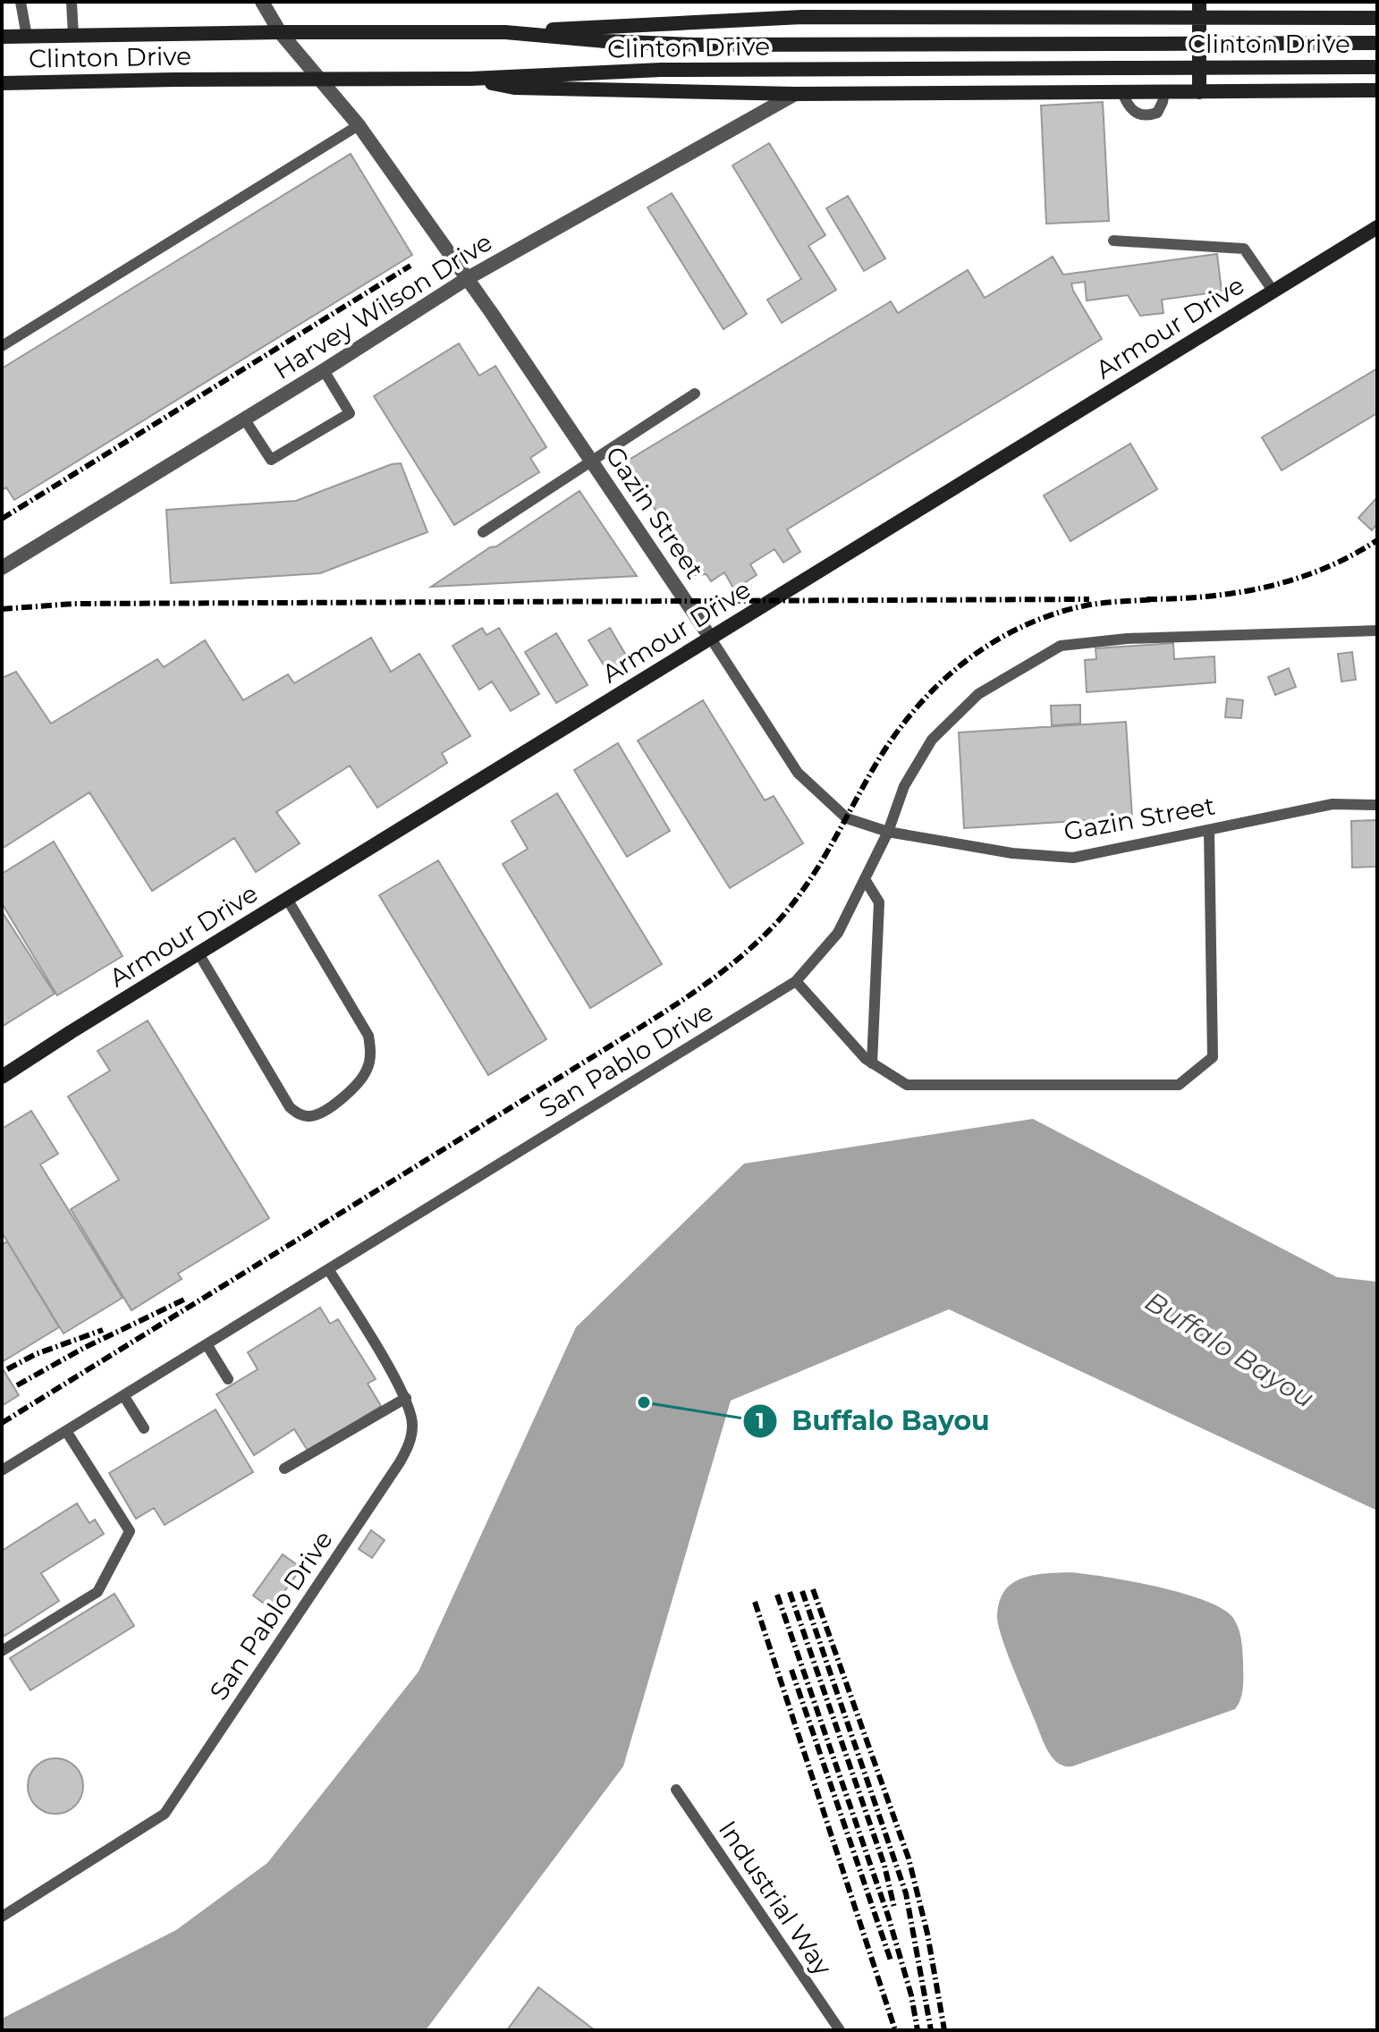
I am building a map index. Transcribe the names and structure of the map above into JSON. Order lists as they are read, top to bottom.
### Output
{
  "streets": {
    "street": [
      "Clinton Drive",
      "Harvey Wilson Drive",
      "Armour Drive",
      "Gazin Street"
    ],
    "lane": ["San Pablo Drive", "Industrial Way"]
  },
  "crossings": [
    ["Clinton Drive", "Gazin Street"],
    ["Harvey Wilson Drive", "Gazin Street"],
    ["Armour Drive", "Gazin Street"],
    ["Gazin Street", "San Pablo Drive"]
  ],
  "water": ["Buffalo Bayou"],
  "places": ["Buffalo Bayou"]
}
